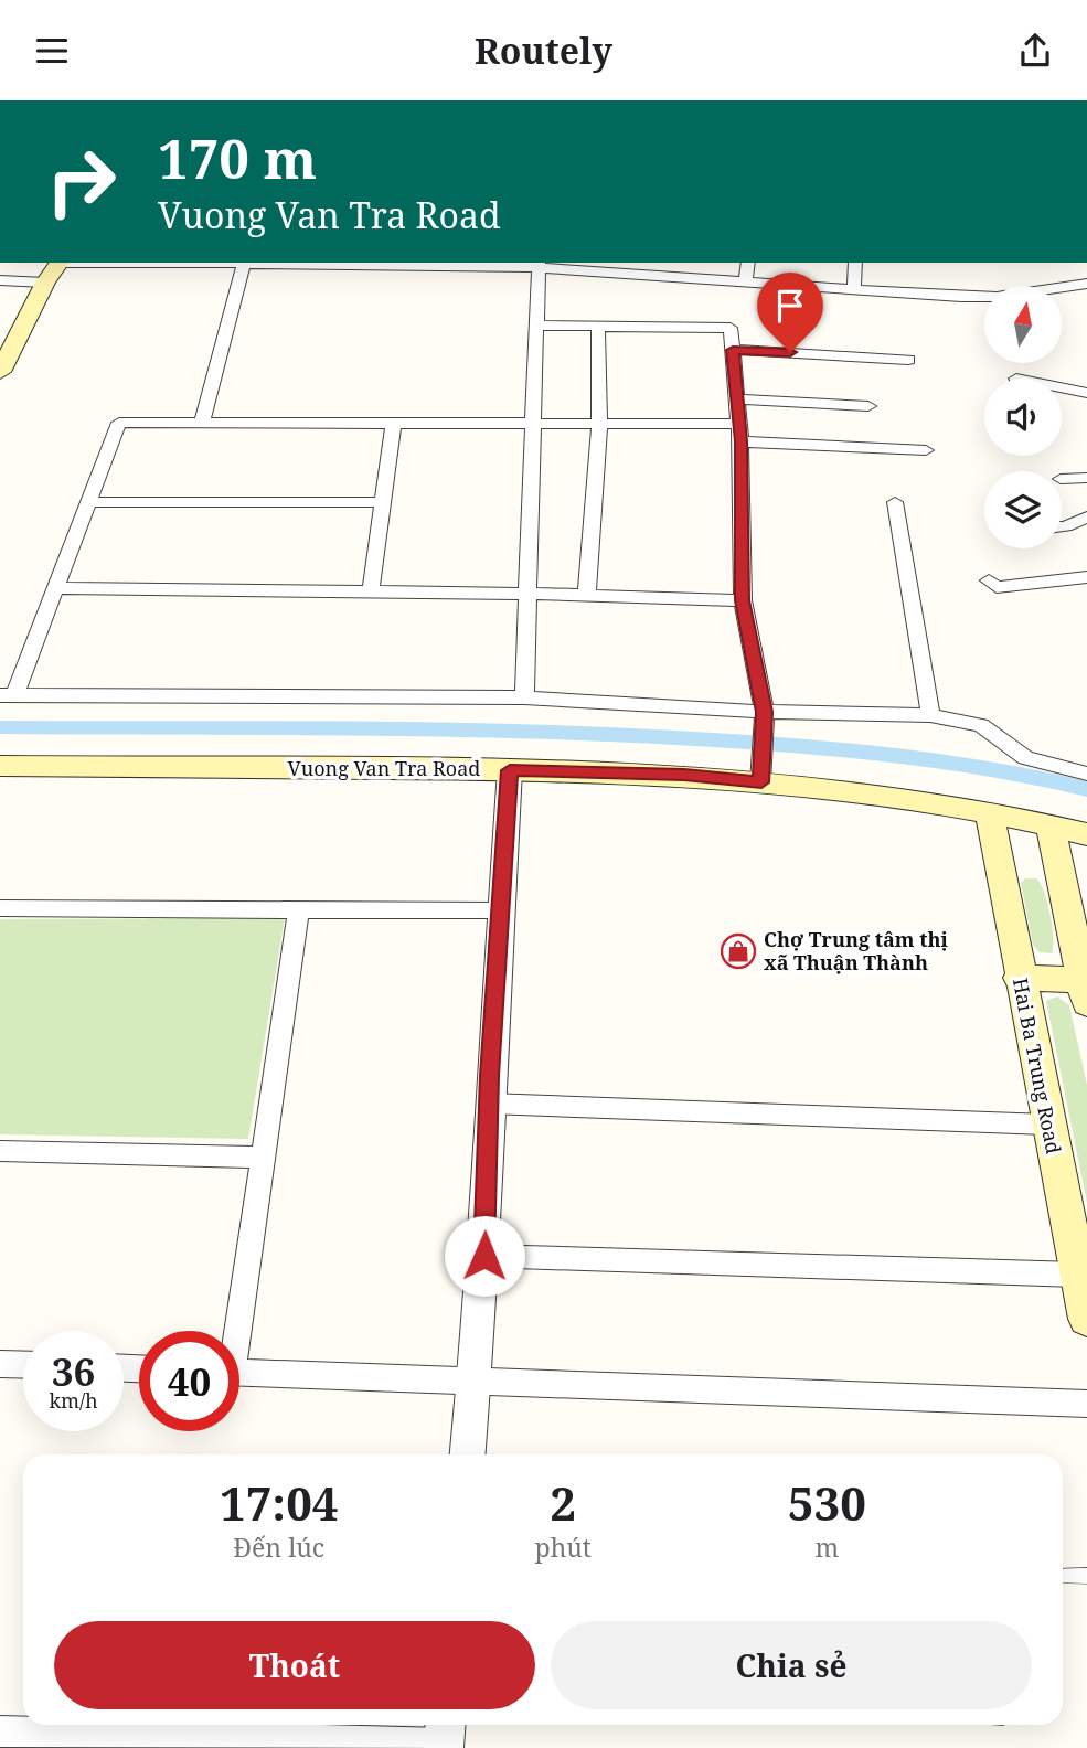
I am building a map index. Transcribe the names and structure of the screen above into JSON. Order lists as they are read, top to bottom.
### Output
{
  "streets": {
    "main road": ["Vuong Van Tra Road", "Hai Ba Trung Road"]
  },
  "crossings": [
    ["Vuong Van Tra Road", "Hai Ba Trung Road"]
  ],
  "places": {
    "shop": ["Chợ Trung tâm thị xã Thuận Thành"]
  },
  "north": "top",
  "page": {
    "header": "Routely",
    "turn": ["170 m", "Vuong Van Tra Road"],
    "speed": "36 km/h",
    "limit": "40",
    "eta": [
      "17:04",
      "Đến lúc",
      "2",
      "phút",
      "530",
      "m"
    ],
    "buttons": ["Thoát", "Chia sẻ"]
  }
}
